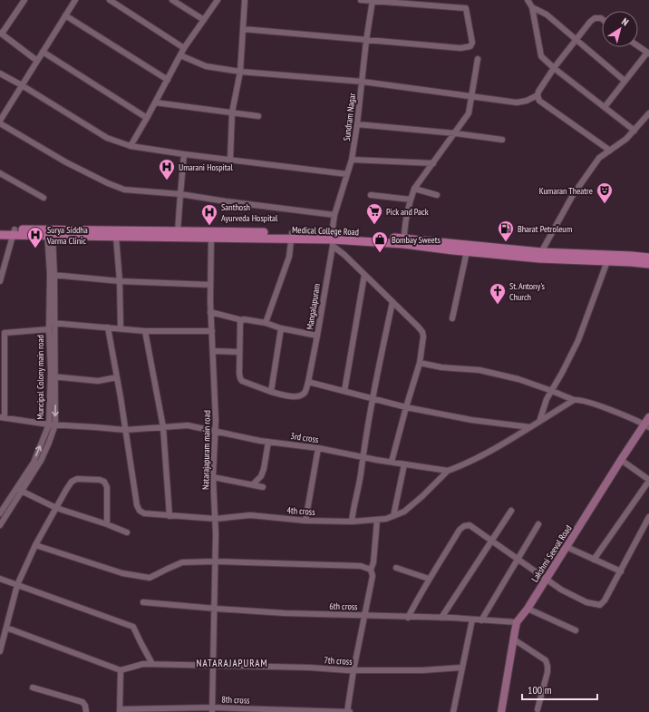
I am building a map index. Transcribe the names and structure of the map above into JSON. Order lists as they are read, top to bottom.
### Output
{
  "streets": {
    "main road": ["Medical College Road"],
    "street": [
      "Sundram Nagar",
      "Mangalapuram",
      "Muncipal Colony main road",
      "3rd cross",
      "Natarajapuram main road",
      "4th cross",
      "Lakshmi Seeval Road",
      "6th cross",
      "7th cross",
      "8th cross"
    ]
  },
  "crossings": [
    ["Sundram Nagar", "Medical College Road"],
    ["Sundram Nagar", "Mangalapuram"],
    ["Medical College Road", "Mangalapuram"],
    ["Medical College Road", "Muncipal Colony main road"],
    ["Medical College Road", "Natarajapuram main road"],
    ["Muncipal Colony main road", "3rd cross"],
    ["3rd cross", "Natarajapuram main road"],
    ["3rd cross", "4th cross"],
    ["Natarajapuram main road", "4th cross"],
    ["Natarajapuram main road", "6th cross"],
    ["Natarajapuram main road", "7th cross"],
    ["Natarajapuram main road", "8th cross"],
    ["Lakshmi Seeval Road", "6th cross"]
  ],
  "districts": ["NATARAJAPURAM"],
  "places": {
    "hospital": ["Umarani Hospital", "Santhosh Ayurveda Hospital", "Surya Siddha Varma Clinic"],
    "theatre": ["Kumaran Theatre"],
    "supermarket": ["Pick and Pack"],
    "fuel station": ["Bharat Petroleum"],
    "shop": ["Bombay Sweets"],
    "church": ["St. Antony's Church"]
  },
  "scale_bar": "100 m",
  "north": "top right"
}
